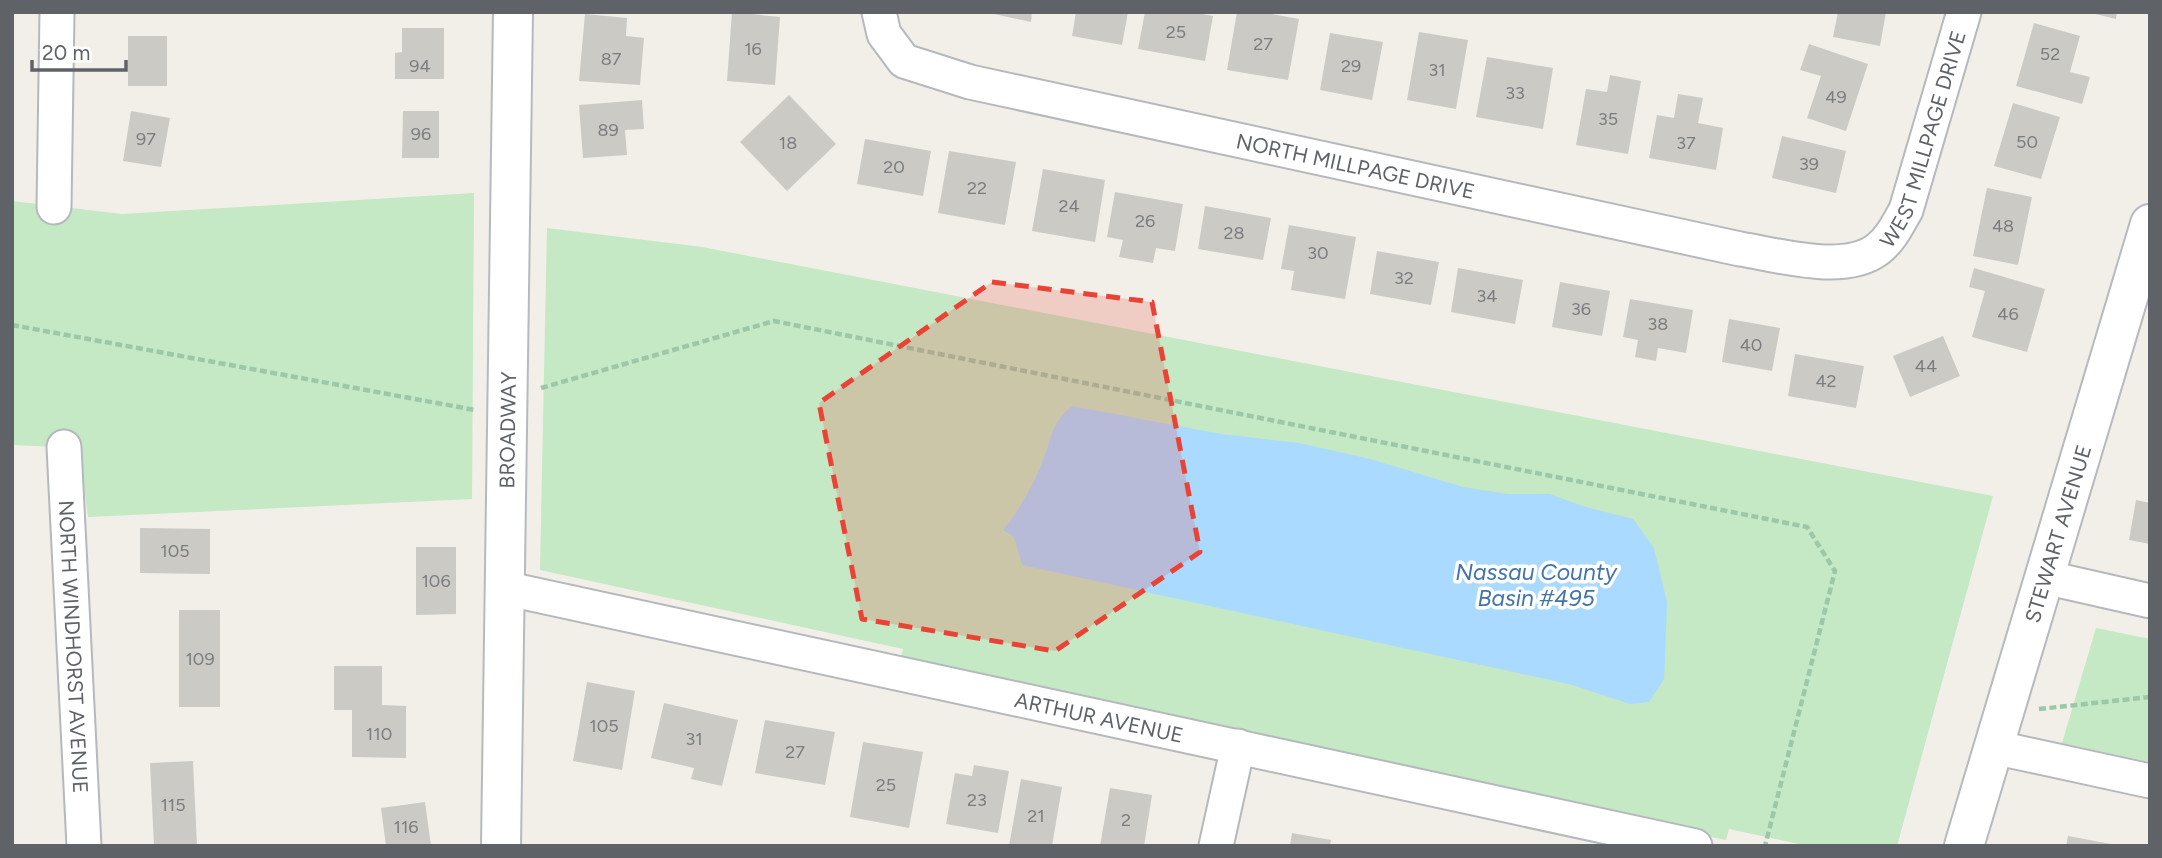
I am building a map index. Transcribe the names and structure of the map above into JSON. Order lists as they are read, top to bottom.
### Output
{
  "streets": {
    "main road": ["BROADWAY", "STEWART AVENUE"],
    "street": [
      "WEST MILLPAGE DRIVE",
      "NORTH MILLPAGE DRIVE",
      "NORTH WINDHORST AVENUE",
      "ARTHUR AVENUE"
    ]
  },
  "crossings": [
    ["WEST MILLPAGE DRIVE", "NORTH MILLPAGE DRIVE"],
    ["BROADWAY", "ARTHUR AVENUE"]
  ],
  "water": ["Nassau County Basin #495"],
  "house_numbers": [
    "25",
    "27",
    "16",
    "52",
    "87",
    "94",
    "29",
    "31",
    "33",
    "49",
    "35",
    "89",
    "96",
    "97",
    "50",
    "18",
    "37",
    "39",
    "20",
    "22",
    "24",
    "26",
    "48",
    "28",
    "30",
    "32",
    "34",
    "36",
    "46",
    "38",
    "40",
    "44",
    "42",
    "105",
    "106",
    "109",
    "105",
    "110",
    "31",
    "27",
    "25",
    "23",
    "115",
    "21",
    "2",
    "116"
  ],
  "scale_bar": "20 m"
}
